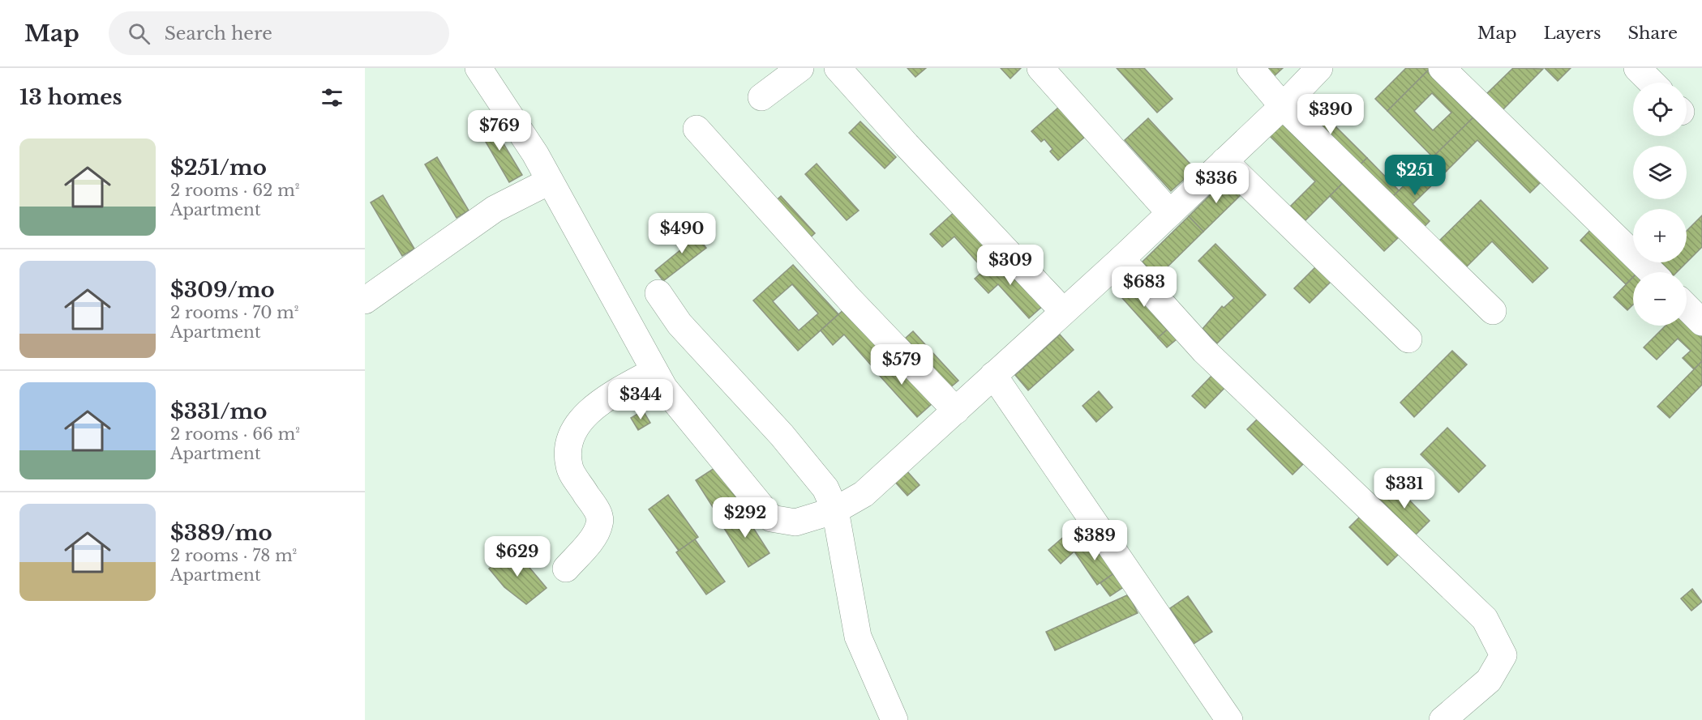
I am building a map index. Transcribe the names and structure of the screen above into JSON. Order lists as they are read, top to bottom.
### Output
{
  "page": {
    "header": "Map",
    "search": "Search here",
    "nav": ["Map", "Layers", "Share"],
    "heading": "13 homes",
    "map_buttons": ["+", "−"],
    "price": [
      "$390",
      "$769",
      "$251",
      "$336",
      "$490",
      "$309",
      "$683",
      "$579",
      "$344",
      "$331",
      "$292",
      "$389",
      "$629"
    ],
    "list": [
      {
        "name": "$251/mo",
        "note": "2 rooms · 62 m² · Apartment"
      },
      {
        "name": "$309/mo",
        "note": "2 rooms · 70 m² · Apartment"
      },
      {
        "name": "$331/mo",
        "note": "2 rooms · 66 m² · Apartment"
      },
      {
        "name": "$389/mo",
        "note": "2 rooms · 78 m² · Apartment"
      }
    ]
  }
}
